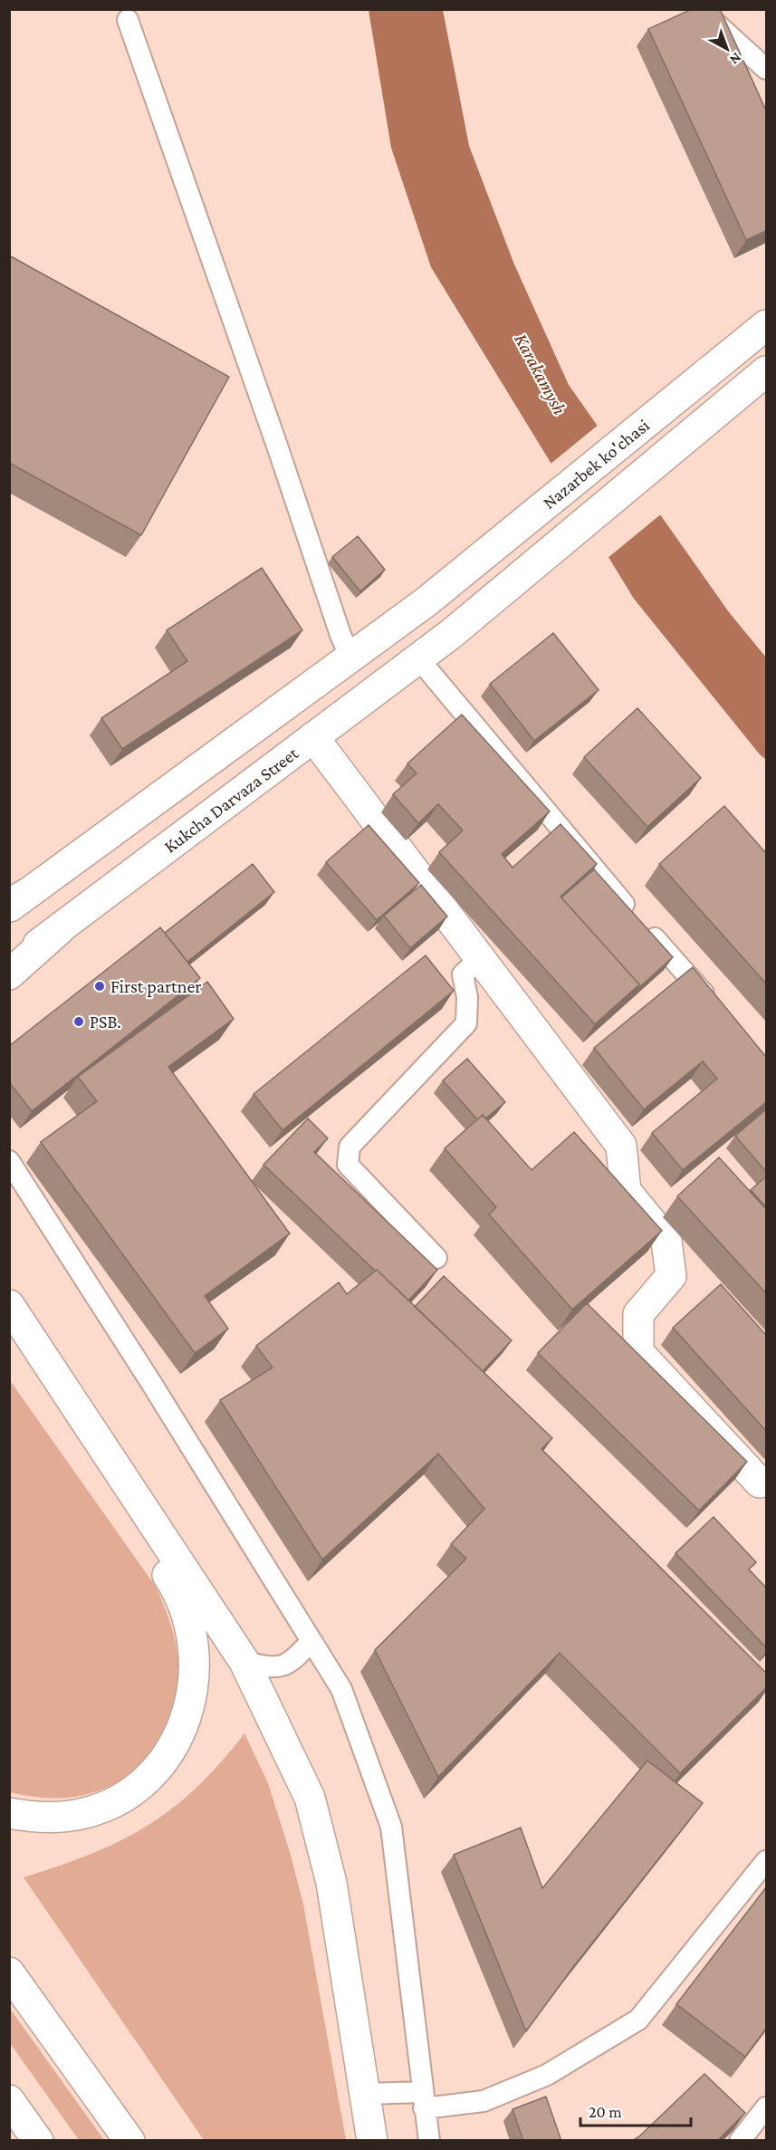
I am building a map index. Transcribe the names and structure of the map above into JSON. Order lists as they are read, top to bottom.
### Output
{
  "streets": {
    "main road": ["Nazarbek ko'chasi", "Kukcha Darvaza Street"]
  },
  "water": ["Karakamysh"],
  "places": ["First partner", "PSB."],
  "scale_bar": "20 m",
  "north": "bottom right"
}
